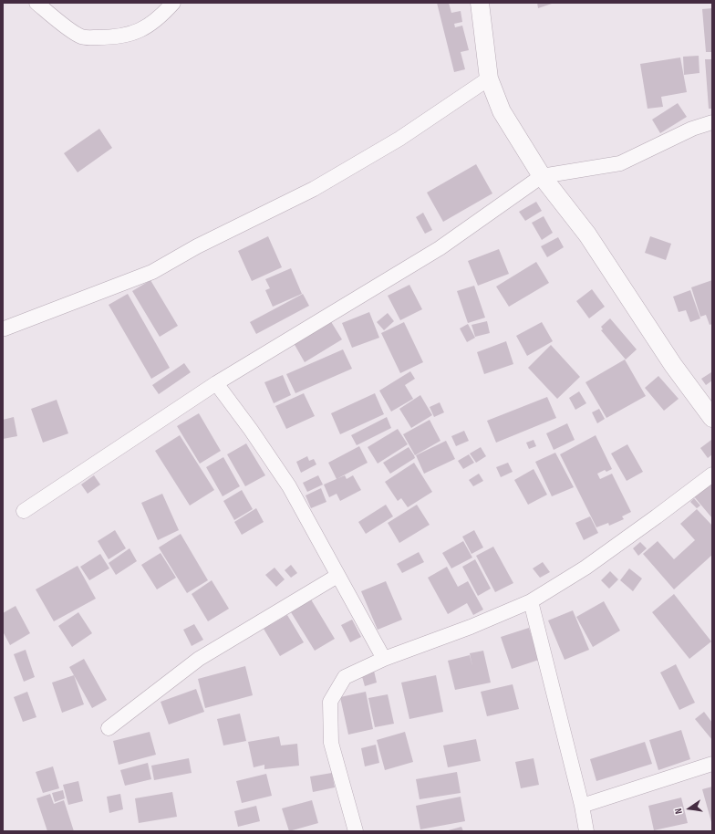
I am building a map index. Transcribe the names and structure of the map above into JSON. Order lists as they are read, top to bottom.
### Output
{
  "north": "left"
}
